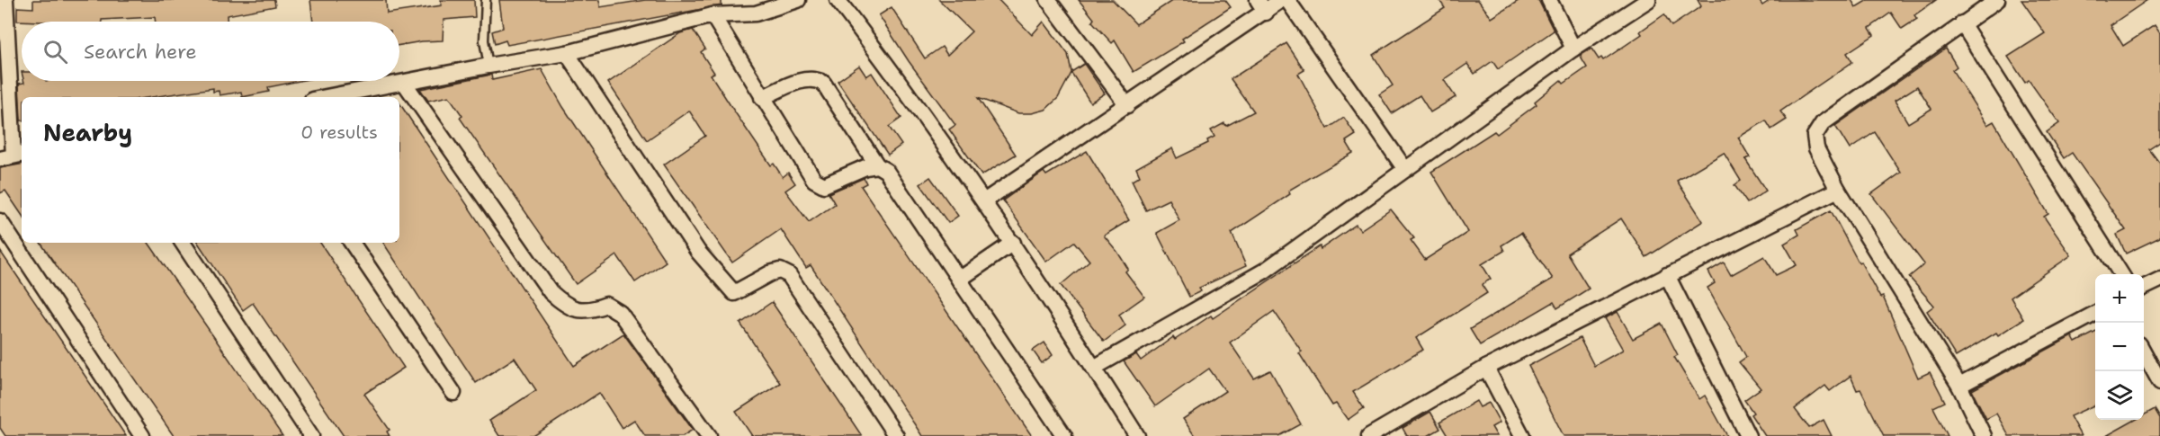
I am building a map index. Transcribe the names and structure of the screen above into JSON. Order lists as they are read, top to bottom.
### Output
{
  "page": {
    "search": "Search here",
    "heading": ["Nearby", "0 results"],
    "map_buttons": ["+", "−"]
  }
}
